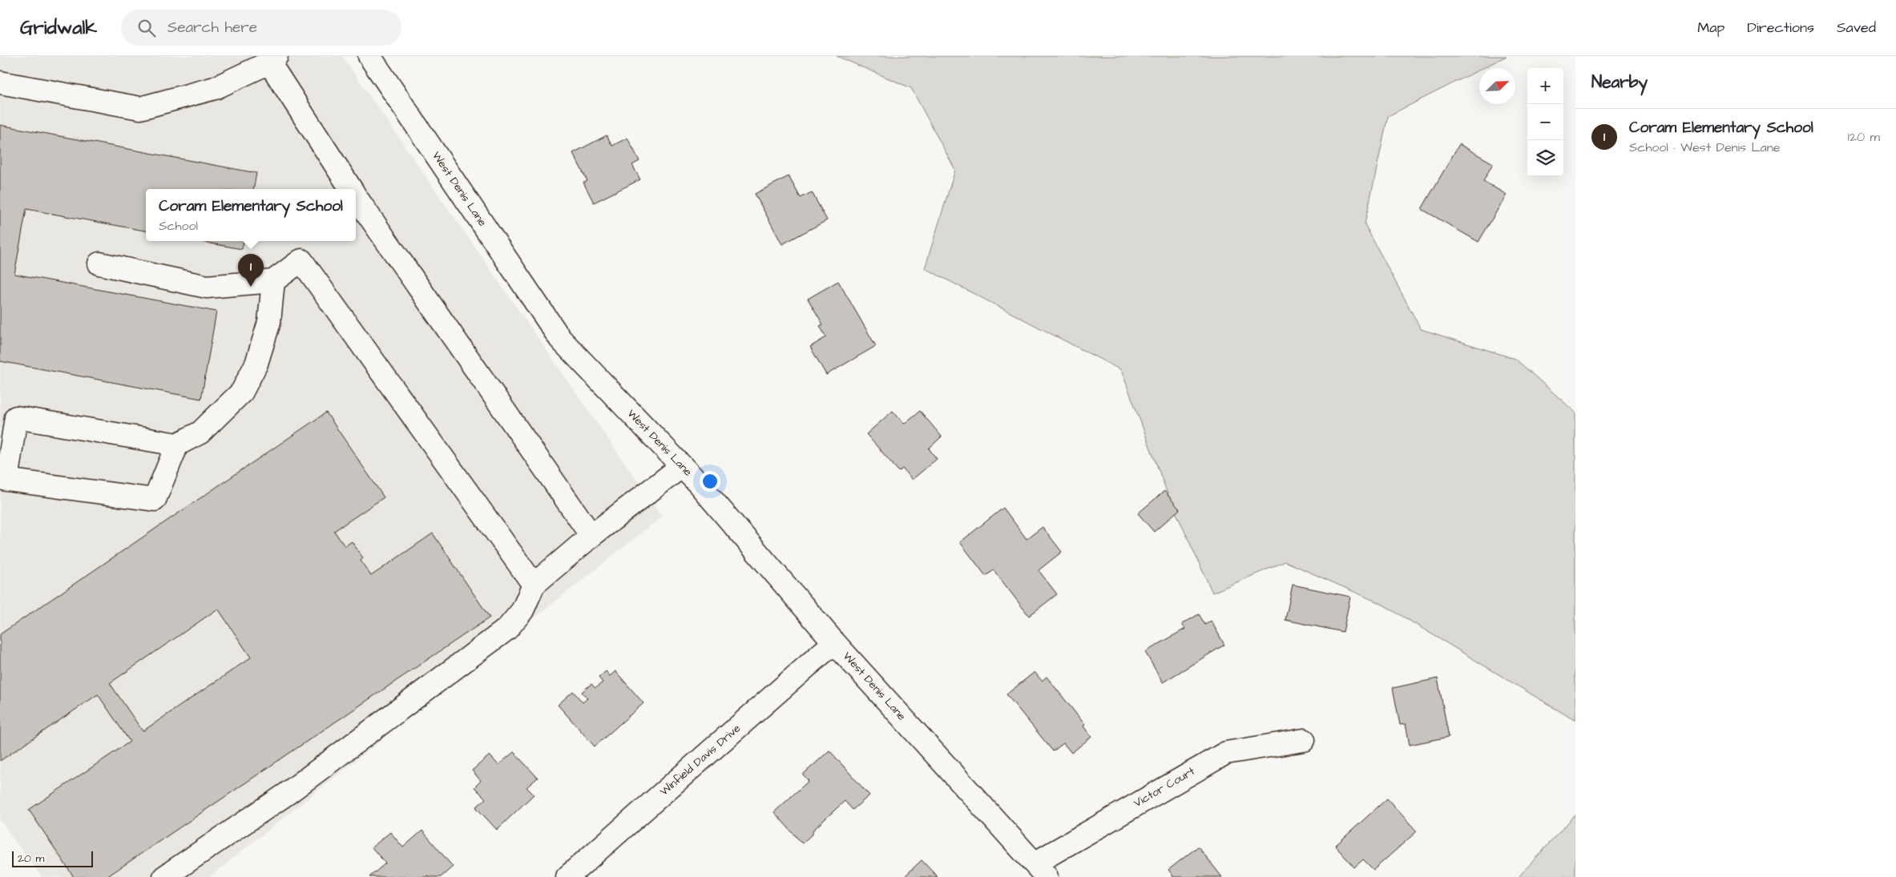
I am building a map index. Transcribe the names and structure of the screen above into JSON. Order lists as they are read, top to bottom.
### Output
{
  "streets": {
    "street": ["West Denis Lane", "Winfield Davis Drive", "Victor Court"]
  },
  "crossings": [
    ["West Denis Lane", "Winfield Davis Drive"],
    ["West Denis Lane", "Victor Court"]
  ],
  "scale_bar": "20 m",
  "north": "top right",
  "page": {
    "header": "Gridwalk",
    "search": "Search here",
    "nav": ["Map", "Directions", "Saved"],
    "heading": "Nearby",
    "map_buttons": ["+", "−"],
    "list": [
      {
        "mark": "1",
        "name": "Coram Elementary School",
        "note": "School · West Denis Lane",
        "value": "120 m"
      }
    ],
    "popup": ["Coram Elementary School", "School"],
    "pins": "1",
    "scale": "20 m"
  }
}
